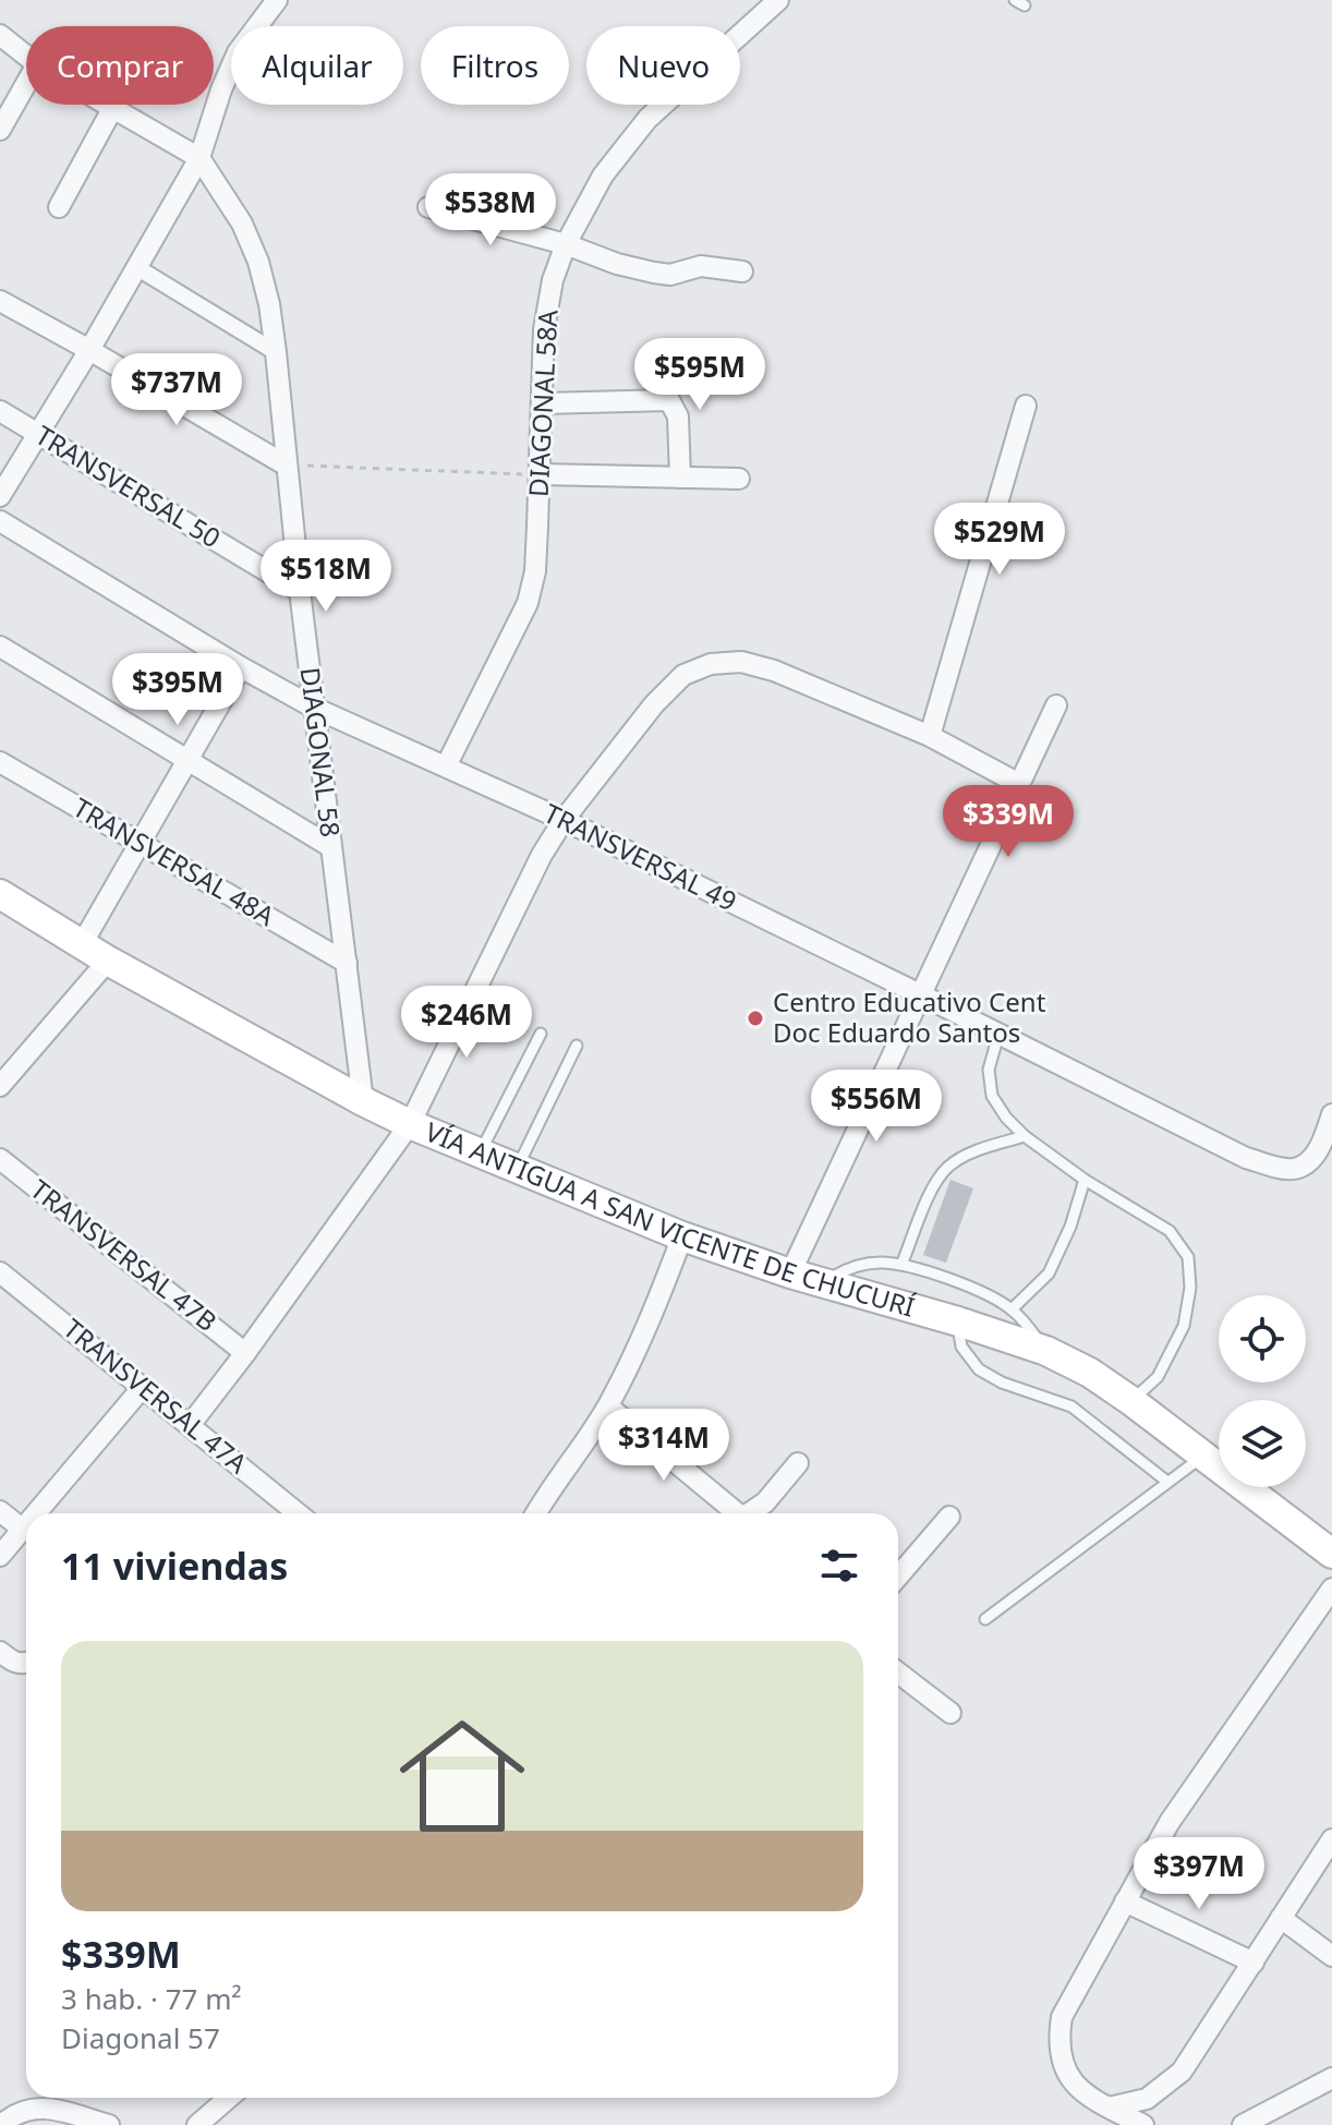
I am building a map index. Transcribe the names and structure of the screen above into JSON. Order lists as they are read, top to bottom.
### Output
{
  "streets": {
    "main road": ["VÍA ANTIGUA A SAN VICENTE DE CHUCURÍ"],
    "street": [
      "DIAGONAL 58A",
      "TRANSVERSAL 50",
      "DIAGONAL 58",
      "TRANSVERSAL 49",
      "TRANSVERSAL 48A",
      "TRANSVERSAL 47B",
      "TRANSVERSAL 47A"
    ]
  },
  "crossings": [
    ["DIAGONAL 58A", "TRANSVERSAL 49"],
    ["TRANSVERSAL 50", "DIAGONAL 58"],
    ["DIAGONAL 58", "TRANSVERSAL 49"],
    ["DIAGONAL 58", "TRANSVERSAL 48A"],
    ["DIAGONAL 58", "VÍA ANTIGUA A SAN VICENTE DE CHUCURÍ"]
  ],
  "places": ["Centro Educativo Cent Doc Eduardo Santos"],
  "page": {
    "chip": [
      "Comprar",
      "Alquilar",
      "Filtros",
      "Nuevo"
    ],
    "price": [
      "$538M",
      "$595M",
      "$737M",
      "$529M",
      "$518M",
      "$395M",
      "$339M",
      "$246M",
      "$556M",
      "$314M",
      "$397M"
    ],
    "heading": "11 viviendas",
    "list": [
      {
        "name": "$339M",
        "note": "3 hab. · 77 m² · Diagonal 57"
      }
    ]
  }
}
